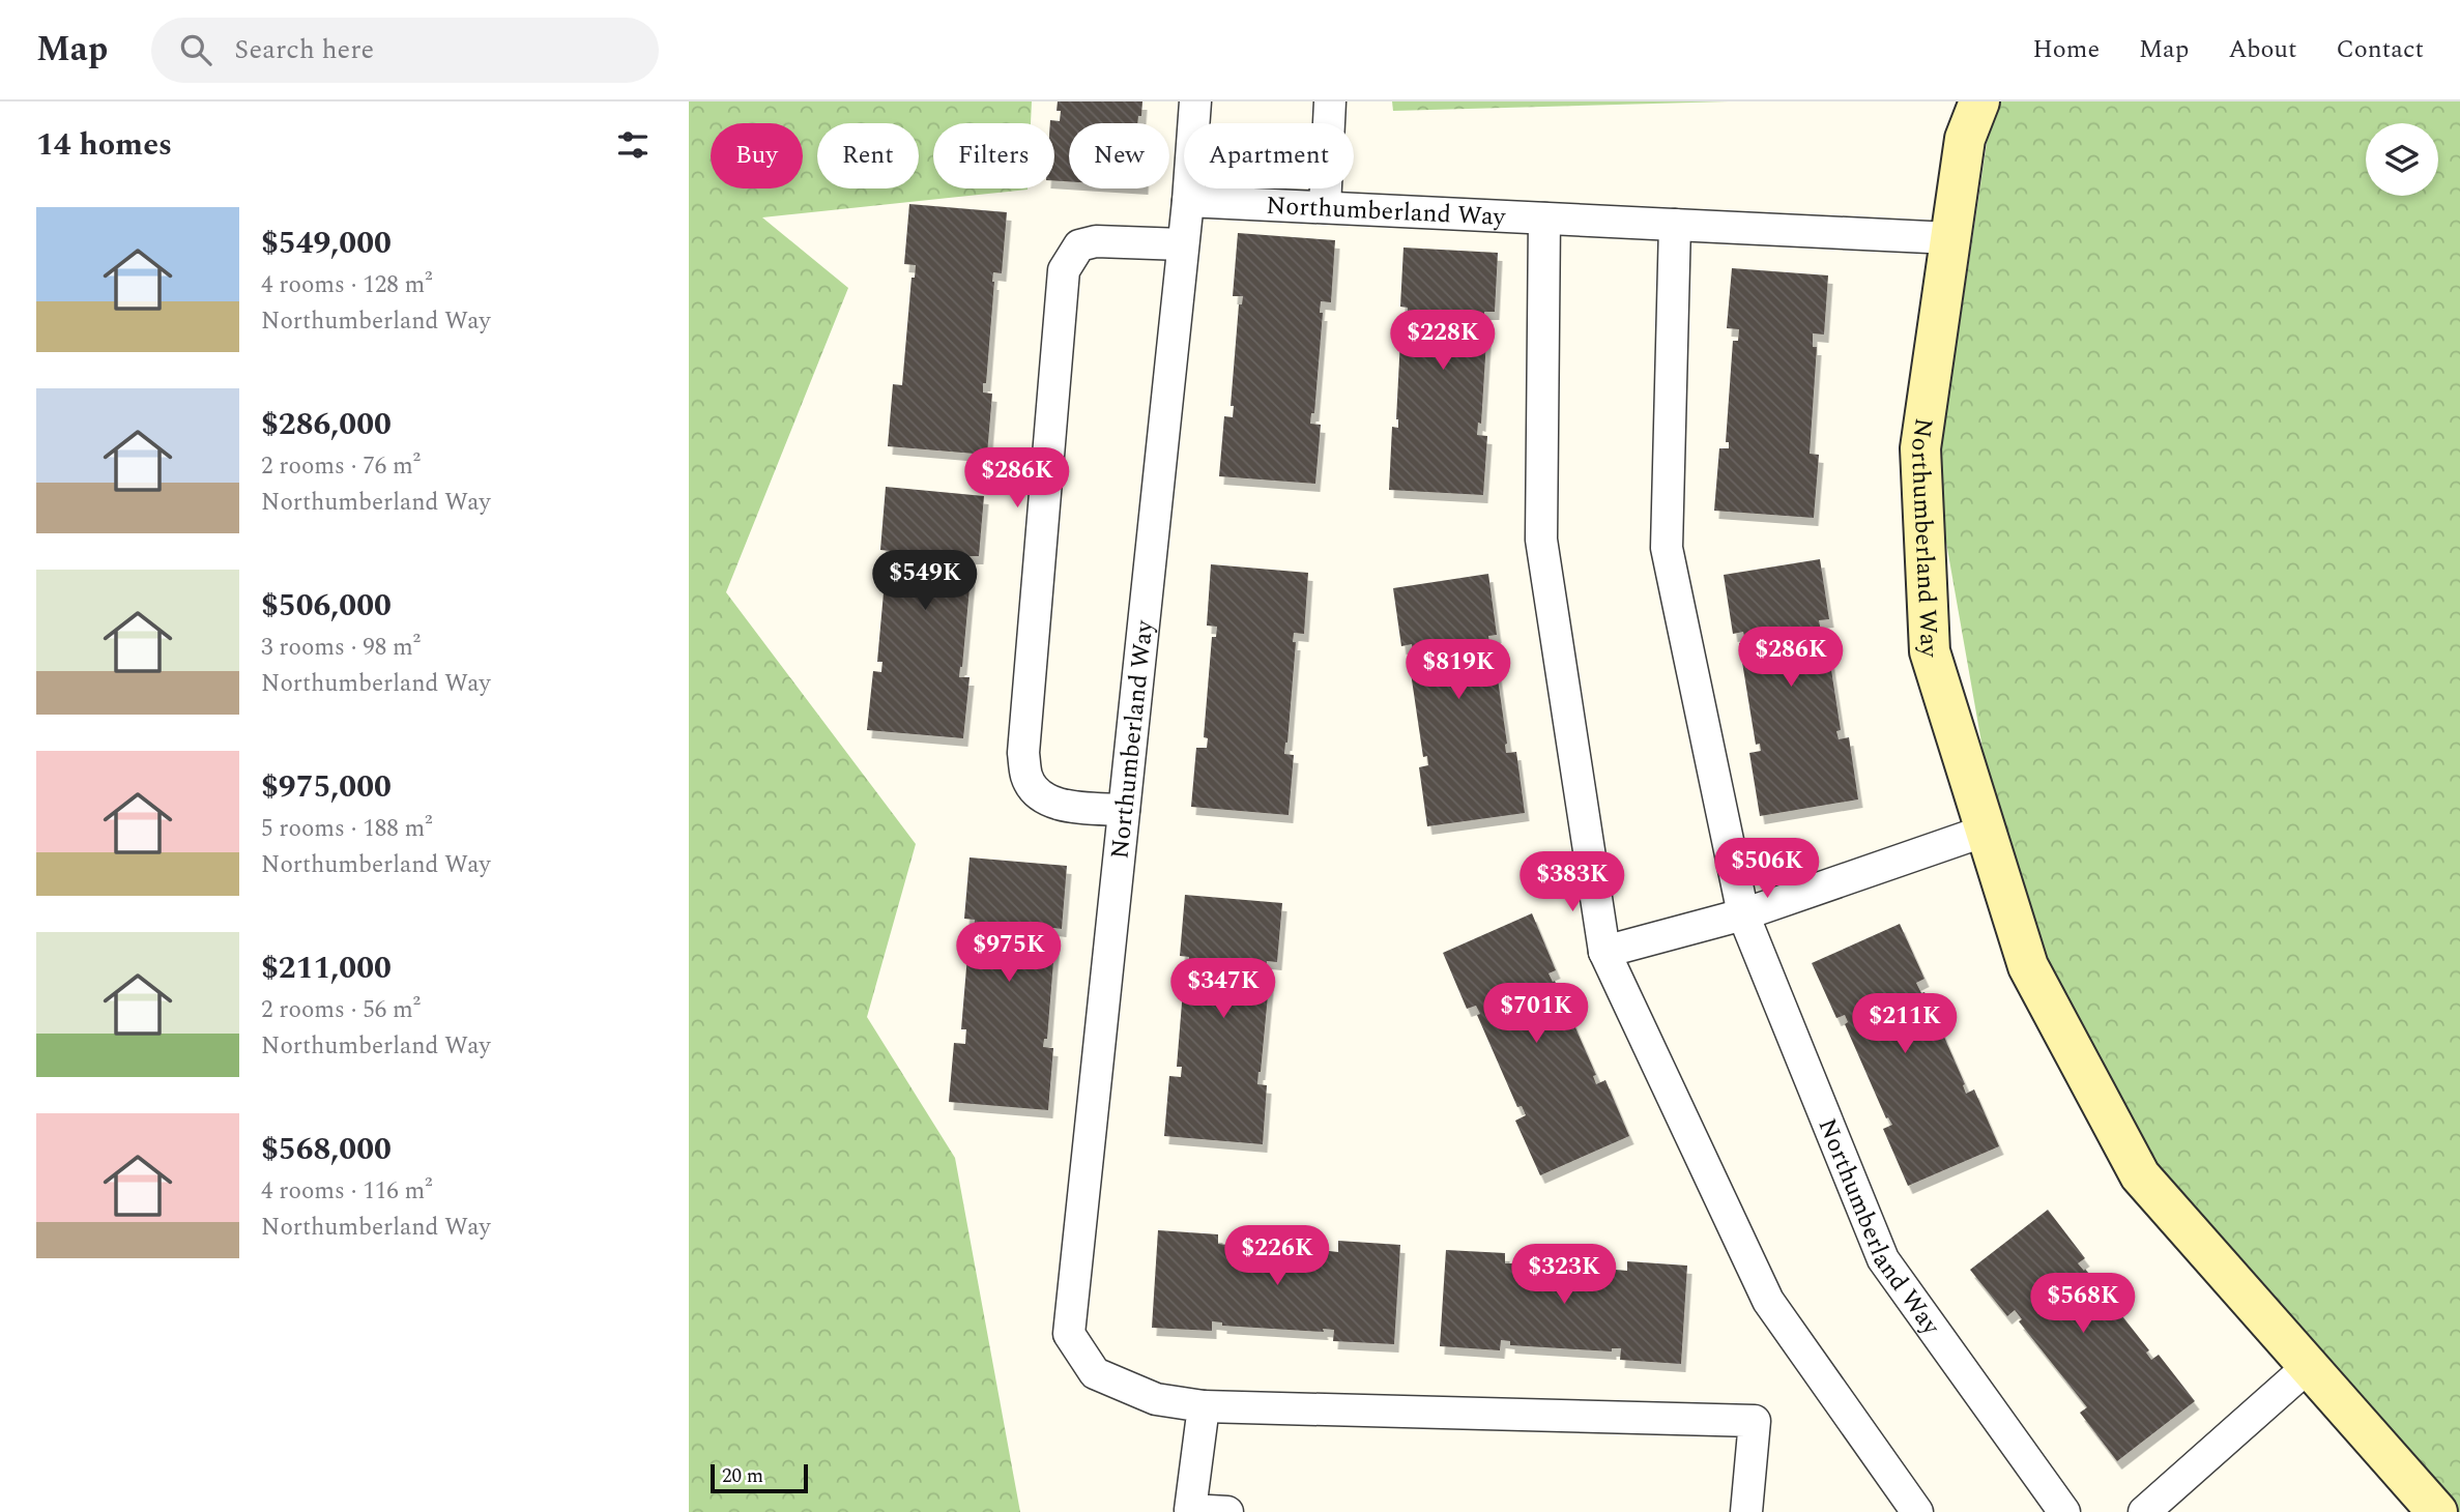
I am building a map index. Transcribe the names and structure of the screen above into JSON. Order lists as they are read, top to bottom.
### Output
{
  "streets": {
    "street": ["Northumberland Way"]
  },
  "scale_bar": "20 m",
  "page": {
    "header": "Map",
    "search": "Search here",
    "nav": [
      "Home",
      "Map",
      "About",
      "Contact"
    ],
    "heading": "14 homes",
    "chip": [
      "Buy",
      "Rent",
      "Filters",
      "New",
      "Apartment"
    ],
    "list": [
      {
        "name": "$549,000",
        "note": "4 rooms · 128 m² · Northumberland Way"
      },
      {
        "name": "$286,000",
        "note": "2 rooms · 76 m² · Northumberland Way"
      },
      {
        "name": "$506,000",
        "note": "3 rooms · 98 m² · Northumberland Way"
      },
      {
        "name": "$975,000",
        "note": "5 rooms · 188 m² · Northumberland Way"
      },
      {
        "name": "$211,000",
        "note": "2 rooms · 56 m² · Northumberland Way"
      },
      {
        "name": "$568,000",
        "note": "4 rooms · 116 m² · Northumberland Way"
      }
    ],
    "price": [
      "$228K",
      "$286K",
      "$549K",
      "$286K",
      "$819K",
      "$506K",
      "$383K",
      "$975K",
      "$347K",
      "$701K",
      "$211K",
      "$226K",
      "$323K",
      "$568K"
    ],
    "scale": "20 m"
  }
}
